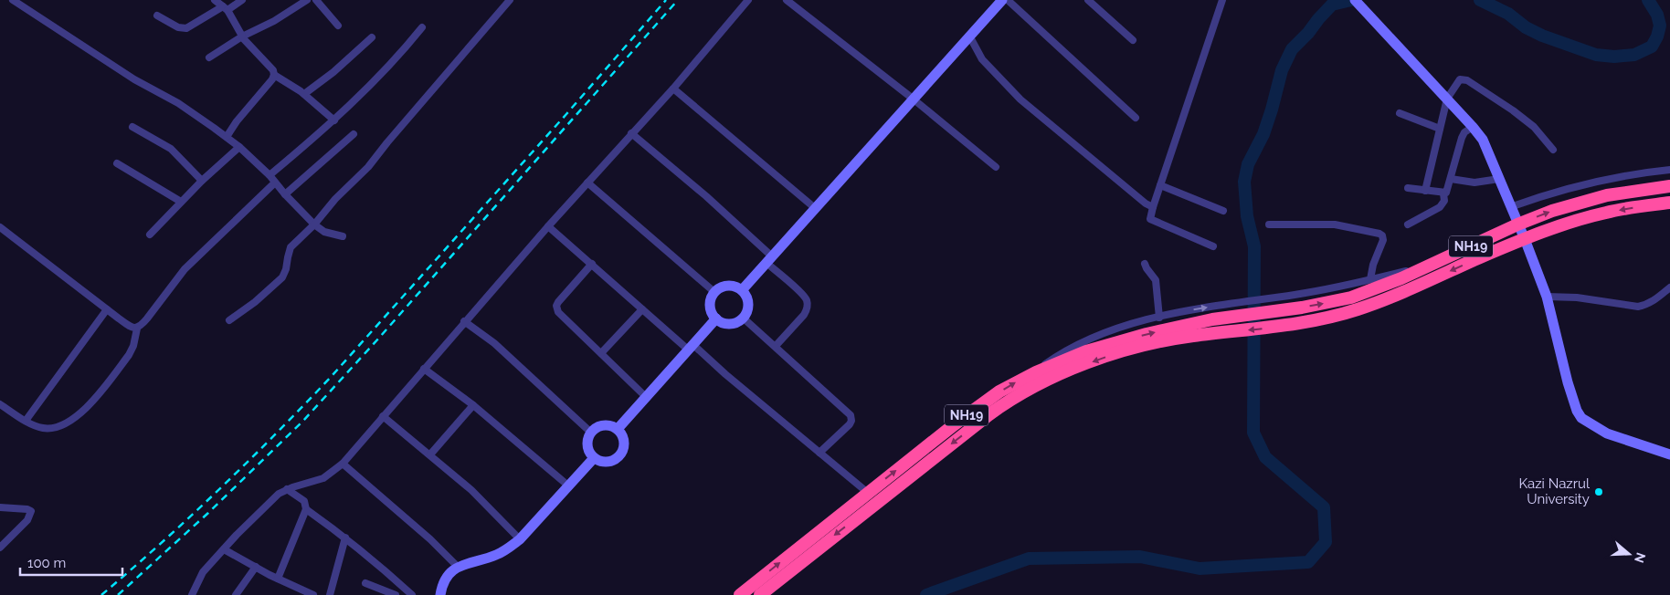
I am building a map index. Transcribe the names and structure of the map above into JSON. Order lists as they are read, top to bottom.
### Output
{
  "streets": {
    "highway": ["NH19"]
  },
  "places": ["Kazi Nazrul University"],
  "scale_bar": "100 m",
  "north": "right"
}
